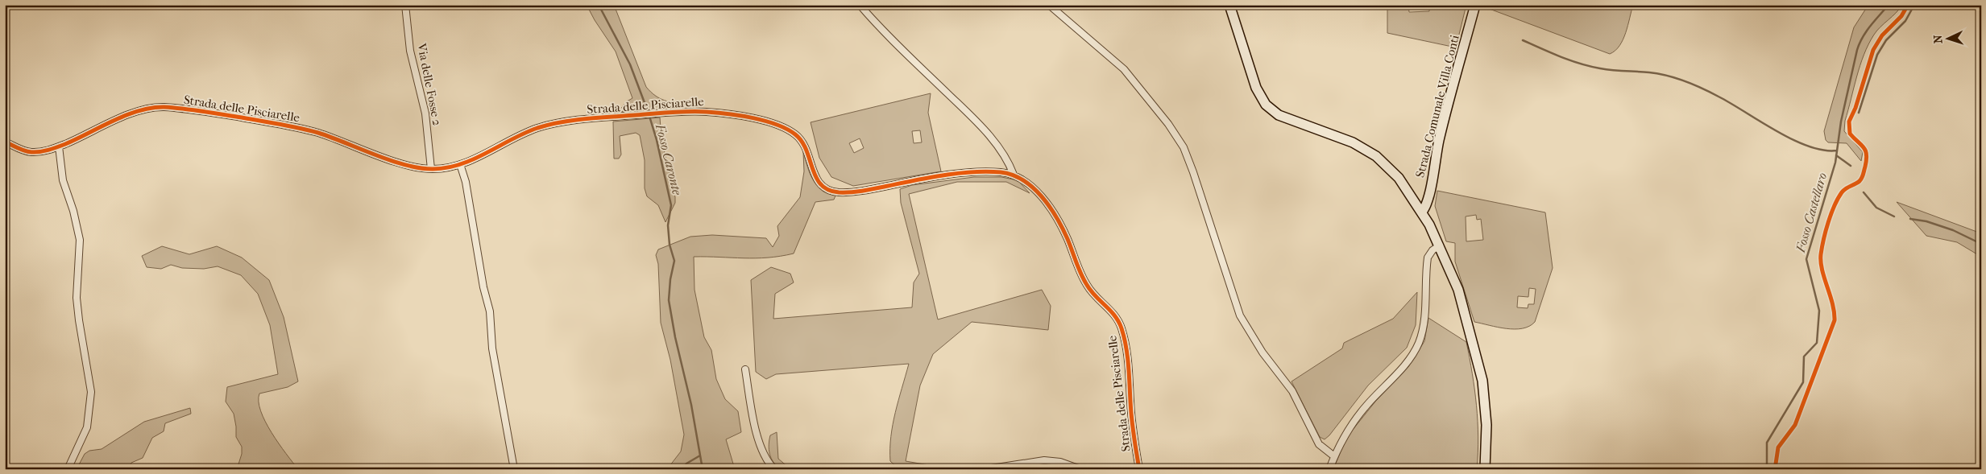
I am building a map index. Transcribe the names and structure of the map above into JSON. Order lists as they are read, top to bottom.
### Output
{
  "streets": {
    "main road": ["Strada Comunale Villa Conti"],
    "street": ["Via delle Fosse 2", "Strada delle Pisciarelle"]
  },
  "crossings": [
    ["Via delle Fosse 2", "Strada delle Pisciarelle"]
  ],
  "water": ["Fosso Caronte", "Fosso Castellaro"],
  "north": "left"
}
